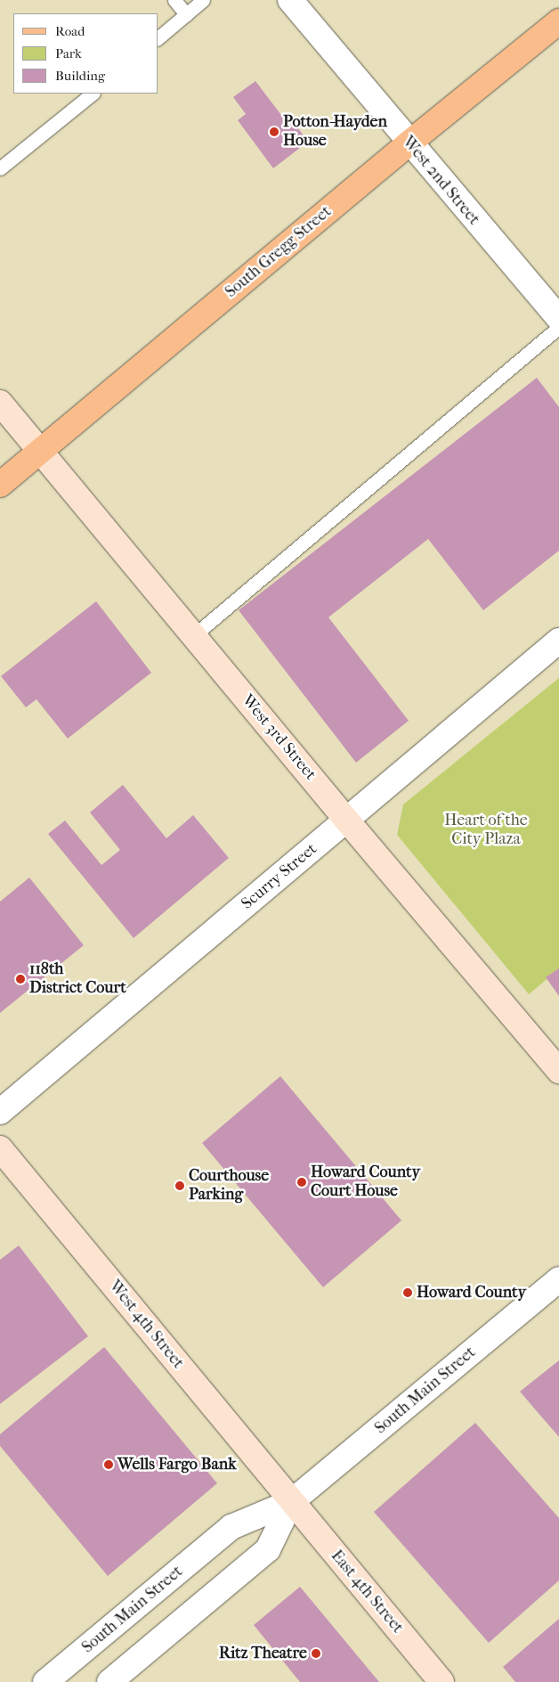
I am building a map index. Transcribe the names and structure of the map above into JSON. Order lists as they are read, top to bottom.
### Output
{
  "streets": {
    "main road": [
      "South Gregg Street",
      "West 3rd Street",
      "West 4th Street",
      "East 4th Street"
    ],
    "street": ["West 2nd Street", "Scurry Street", "South Main Street"]
  },
  "crossings": [
    ["West 2nd Street", "South Gregg Street"],
    ["South Gregg Street", "West 3rd Street"],
    ["West 3rd Street", "Scurry Street"],
    ["West 4th Street", "South Main Street"],
    ["West 4th Street", "East 4th Street"],
    ["South Main Street", "East 4th Street"]
  ],
  "parks": ["Heart of the City Plaza"],
  "places": [
    "Potton-Hayden House",
    "118th District Court",
    "Howard County Court House",
    "Courthouse Parking",
    "Howard County",
    "Wells Fargo Bank",
    "Ritz Theatre"
  ],
  "legend": ["Road", "Park", "Building"]
}
